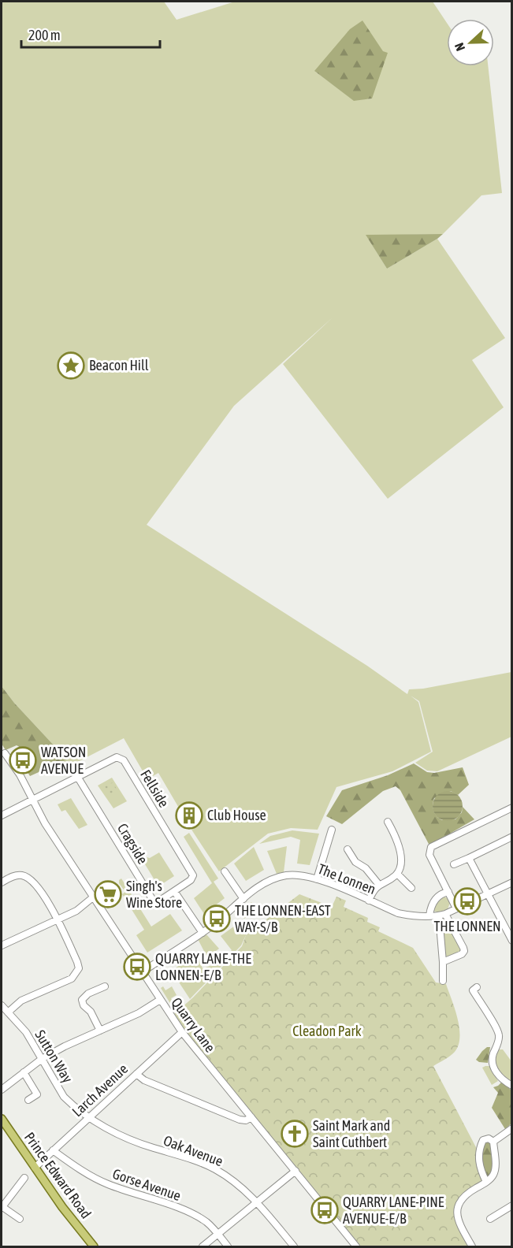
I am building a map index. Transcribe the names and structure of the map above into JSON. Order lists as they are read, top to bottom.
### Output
{
  "streets": {
    "main road": ["Prince Edward Road"],
    "street": [
      "Fellside",
      "Cragside",
      "The Lonnen",
      "Quarry Lane",
      "Sutton Way",
      "Larch Avenue",
      "Oak Avenue",
      "Gorse Avenue"
    ]
  },
  "crossings": [
    ["Fellside", "Cragside"],
    ["The Lonnen", "Quarry Lane"],
    ["Quarry Lane", "Larch Avenue"],
    ["Sutton Way", "Larch Avenue"],
    ["Sutton Way", "Oak Avenue"],
    ["Larch Avenue", "Oak Avenue"],
    ["Larch Avenue", "Prince Edward Road"],
    ["Larch Avenue", "Gorse Avenue"]
  ],
  "parks": ["Cleadon Park"],
  "places": {
    "place": ["Beacon Hill"],
    "bus stop": [
      "WATSON AVENUE",
      "THE LONNEN",
      "THE LONNEN-EAST WAY-S/B",
      "QUARRY LANE-THE LONNEN-E/B",
      "QUARRY LANE-PINE AVENUE-E/B"
    ],
    "building": ["Club House"],
    "supermarket": ["Singh's Wine Store"],
    "church": ["Saint Mark and Saint Cuthbert"]
  },
  "scale_bar": "200 m",
  "north": "left"
}
